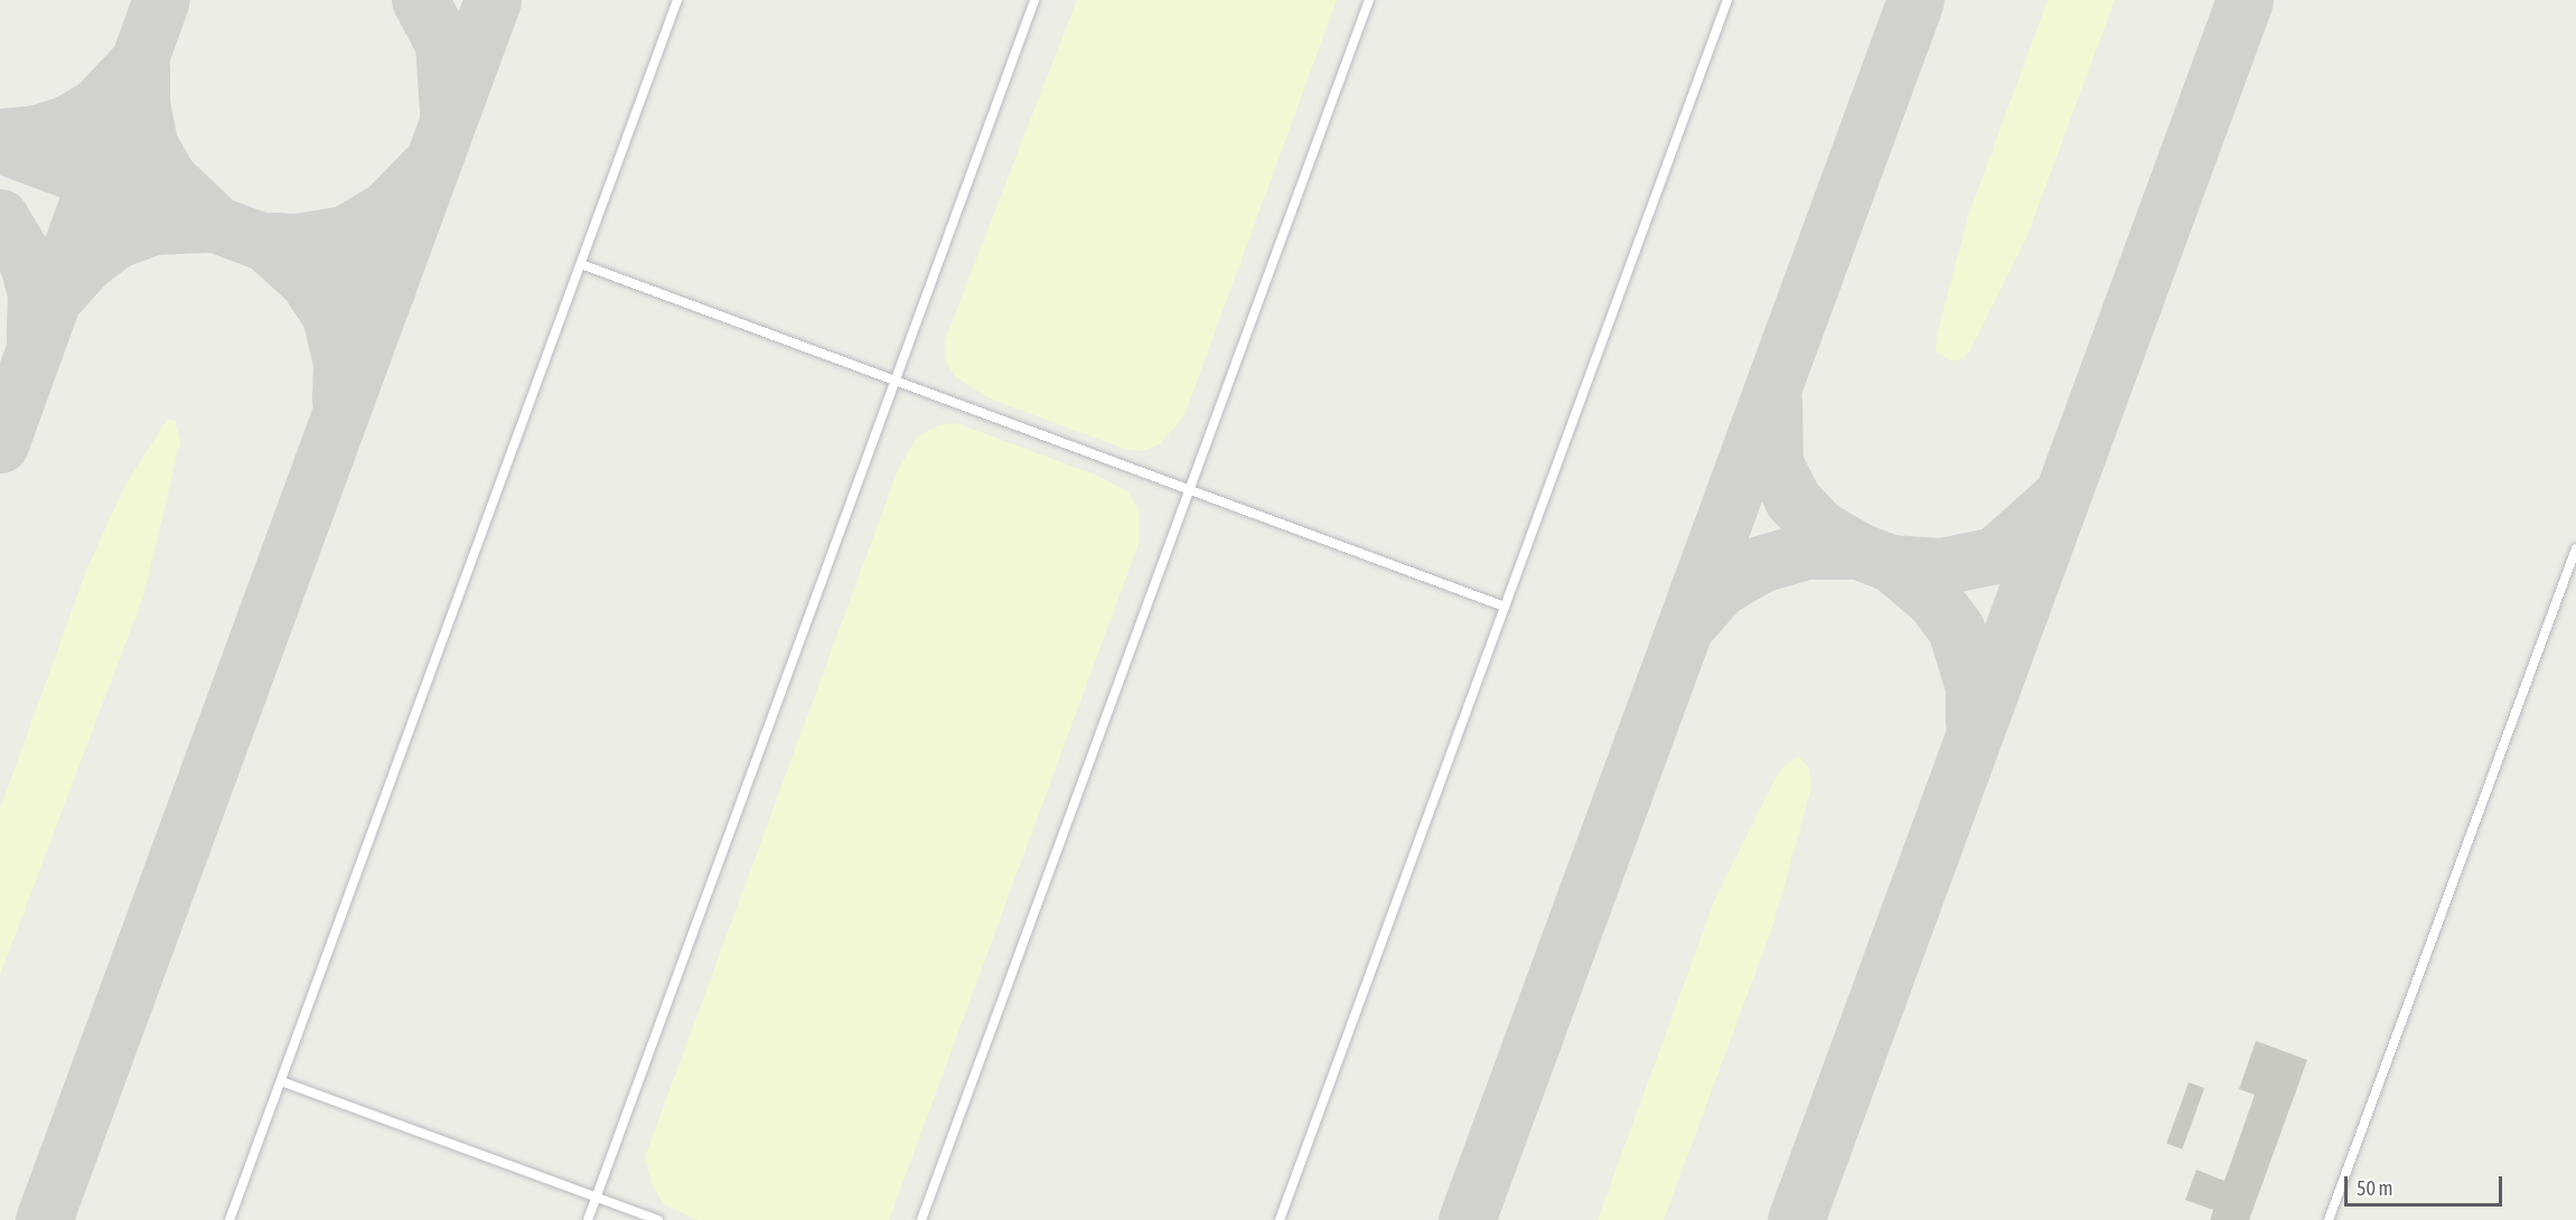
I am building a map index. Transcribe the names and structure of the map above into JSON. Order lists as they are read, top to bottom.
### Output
{
  "scale_bar": "50 m"
}
